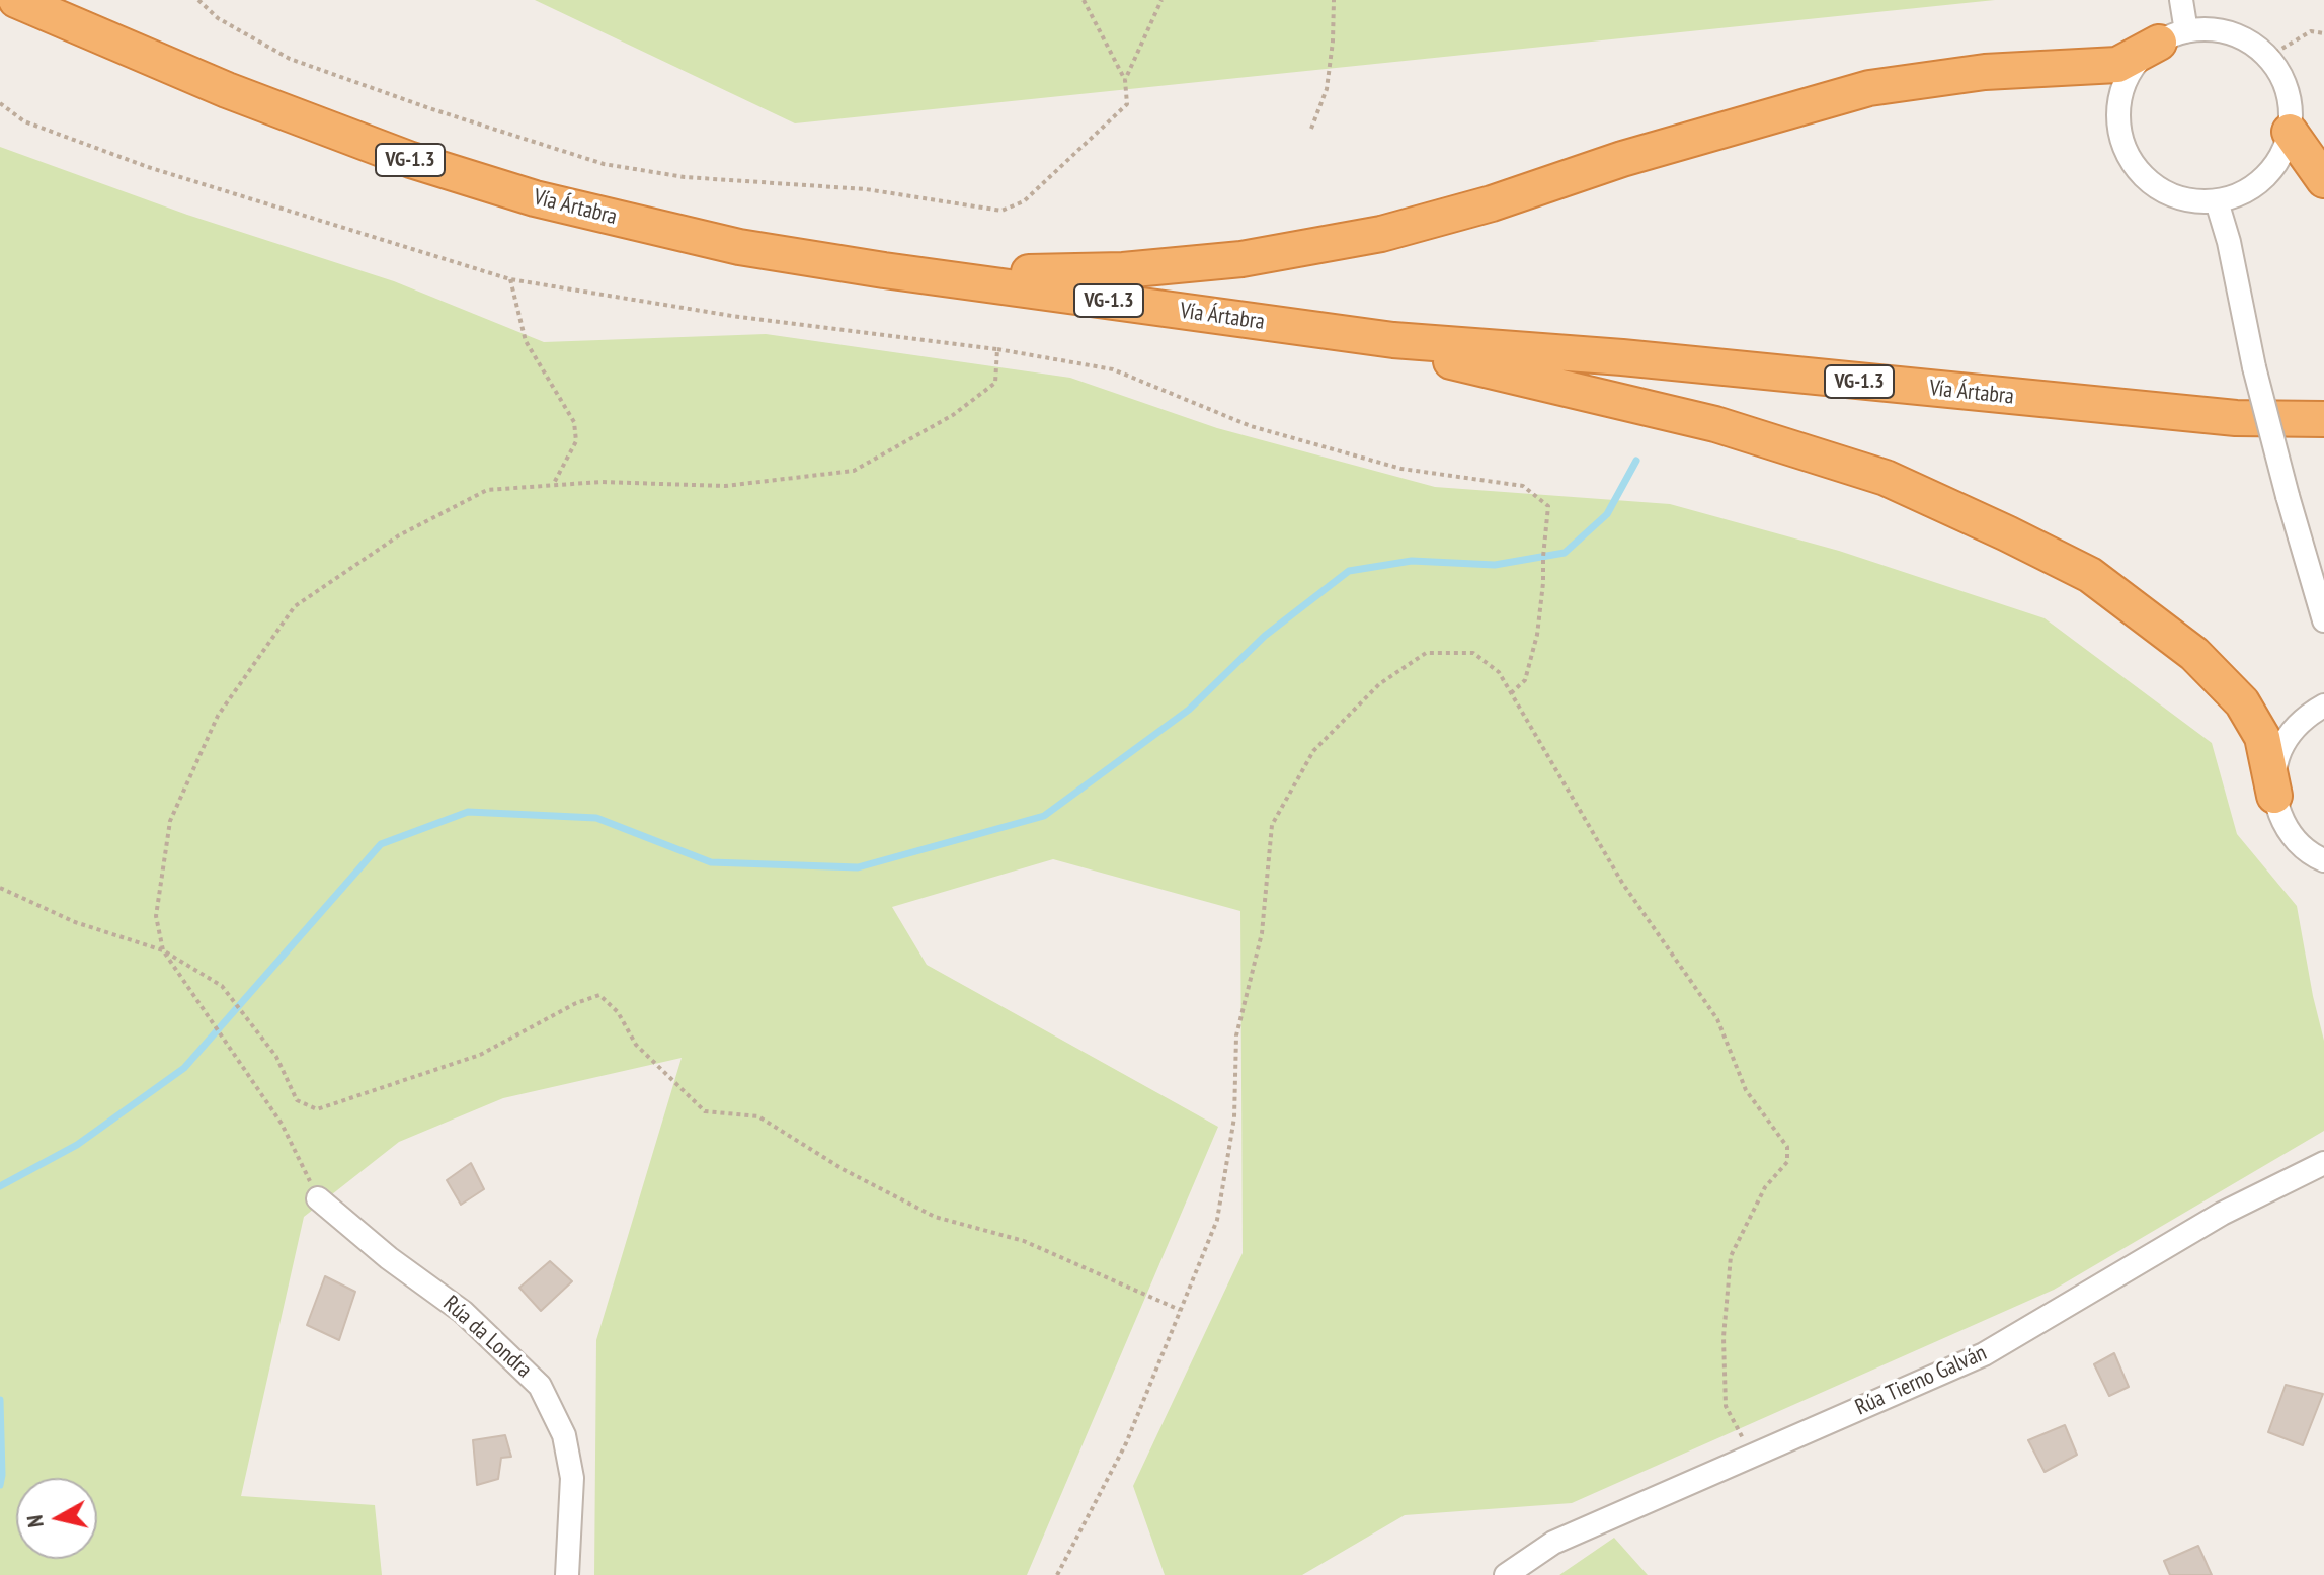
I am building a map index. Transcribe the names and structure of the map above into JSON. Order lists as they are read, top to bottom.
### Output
{
  "streets": {
    "highway": ["VG-1.3", "Vía Ártabra"],
    "street": ["Rúa da Londra", "Rúa Tierno Galván"]
  },
  "north": "left"
}
